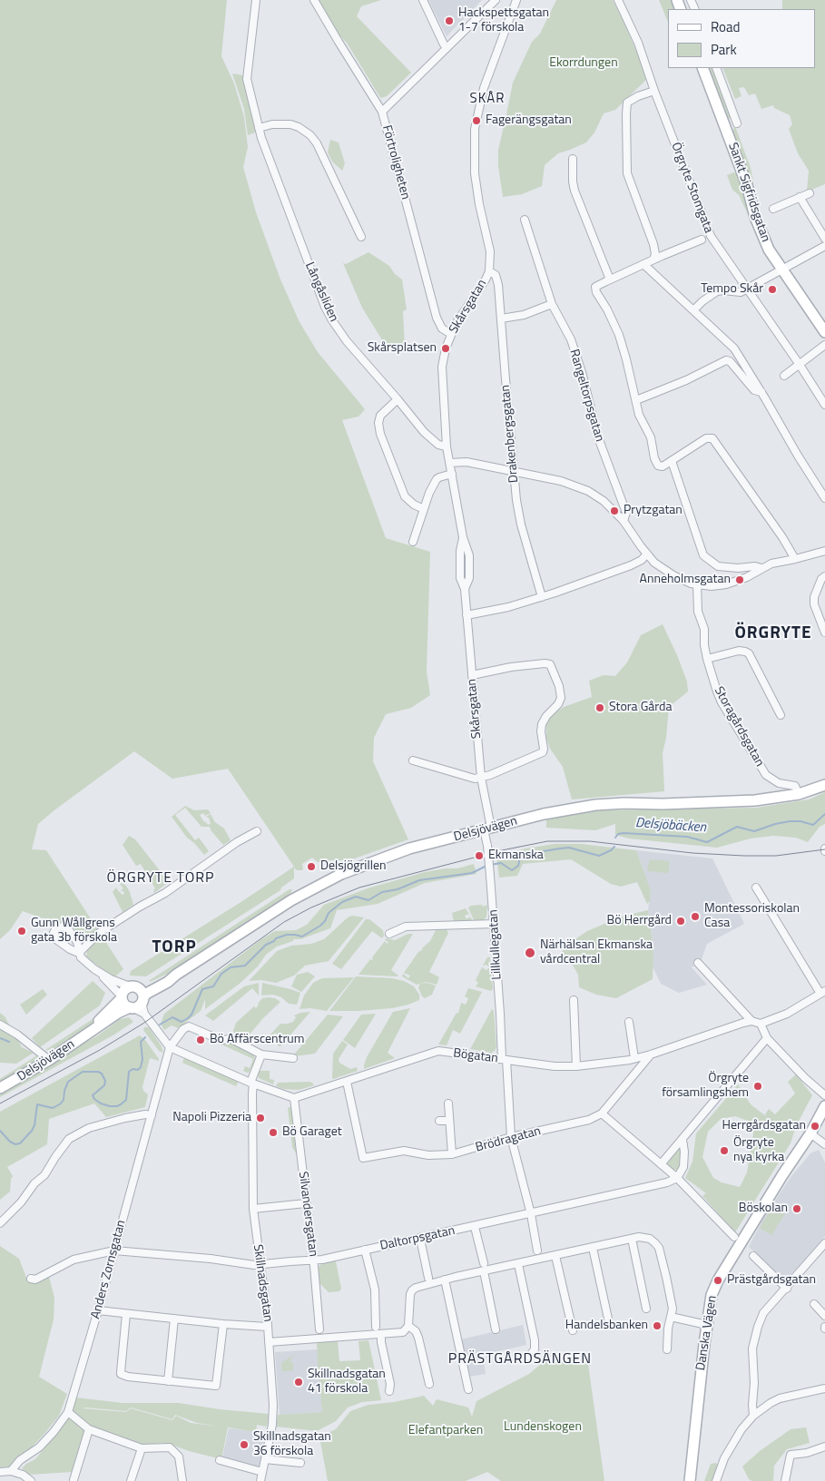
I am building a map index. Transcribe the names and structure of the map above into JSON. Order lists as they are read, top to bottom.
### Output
{
  "streets": {
    "street": [
      "Förtroligheten",
      "Örgryte Stomgata",
      "Sankt Sigfridsgatan",
      "Långåsliden",
      "Skårsgatan",
      "Rangeltorpsgatan",
      "Drakenbergsgatan",
      "Storagårdsgatan",
      "Delsjövägen",
      "Lillkullegatan",
      "Bögatan",
      "Brödragatan",
      "Silvandersgatan",
      "Daltorpsgatan",
      "Anders Zornsgatan",
      "Skillnadsgatan",
      "Danska Vägen"
    ]
  },
  "crossings": [
    ["Förtroligheten", "Skårsgatan"],
    ["Långåsliden", "Skårsgatan"],
    ["Skårsgatan", "Drakenbergsgatan"],
    ["Skårsgatan", "Delsjövägen"],
    ["Skårsgatan", "Lillkullegatan"],
    ["Storagårdsgatan", "Delsjövägen"],
    ["Delsjövägen", "Lillkullegatan"],
    ["Lillkullegatan", "Bögatan"],
    ["Lillkullegatan", "Brödragatan"],
    ["Lillkullegatan", "Daltorpsgatan"],
    ["Bögatan", "Brödragatan"],
    ["Bögatan", "Silvandersgatan"],
    ["Silvandersgatan", "Daltorpsgatan"],
    ["Daltorpsgatan", "Anders Zornsgatan"],
    ["Daltorpsgatan", "Skillnadsgatan"],
    ["Anders Zornsgatan", "Skillnadsgatan"]
  ],
  "districts": [
    "SKÅR",
    "ÖRGRYTE",
    "ÖRGRYTE TORP",
    "TORP",
    "PRÄSTGÅRDSÄNGEN"
  ],
  "water": ["Delsjöbäcken"],
  "parks": ["Ekorrdungen", "Lundenskogen", "Elefantparken"],
  "places": [
    "Hackspettsgatan 1-7 förskola",
    "Fagerängsgatan",
    "Tempo Skår",
    "Skårsplatsen",
    "Prytzgatan",
    "Anneholmsgatan",
    "Stora Gårda",
    "Ekmanska",
    "Delsjögrillen",
    "Montessoriskolan Casa",
    "Bö Herrgård",
    "Gunn Wållgrens gata 3b förskola",
    "Närhälsan Ekmanska vårdcentral",
    "Bö Affärscentrum",
    "Örgryte församlingshem",
    "Napoli Pizzeria",
    "Herrgårdsgatan",
    "Bö Garaget",
    "Örgryte nya kyrka",
    "Böskolan",
    "Prästgårdsgatan",
    "Handelsbanken",
    "Skillnadsgatan 41 förskola",
    "Skillnadsgatan 36 förskola"
  ],
  "legend": ["Road", "Park"]
}
